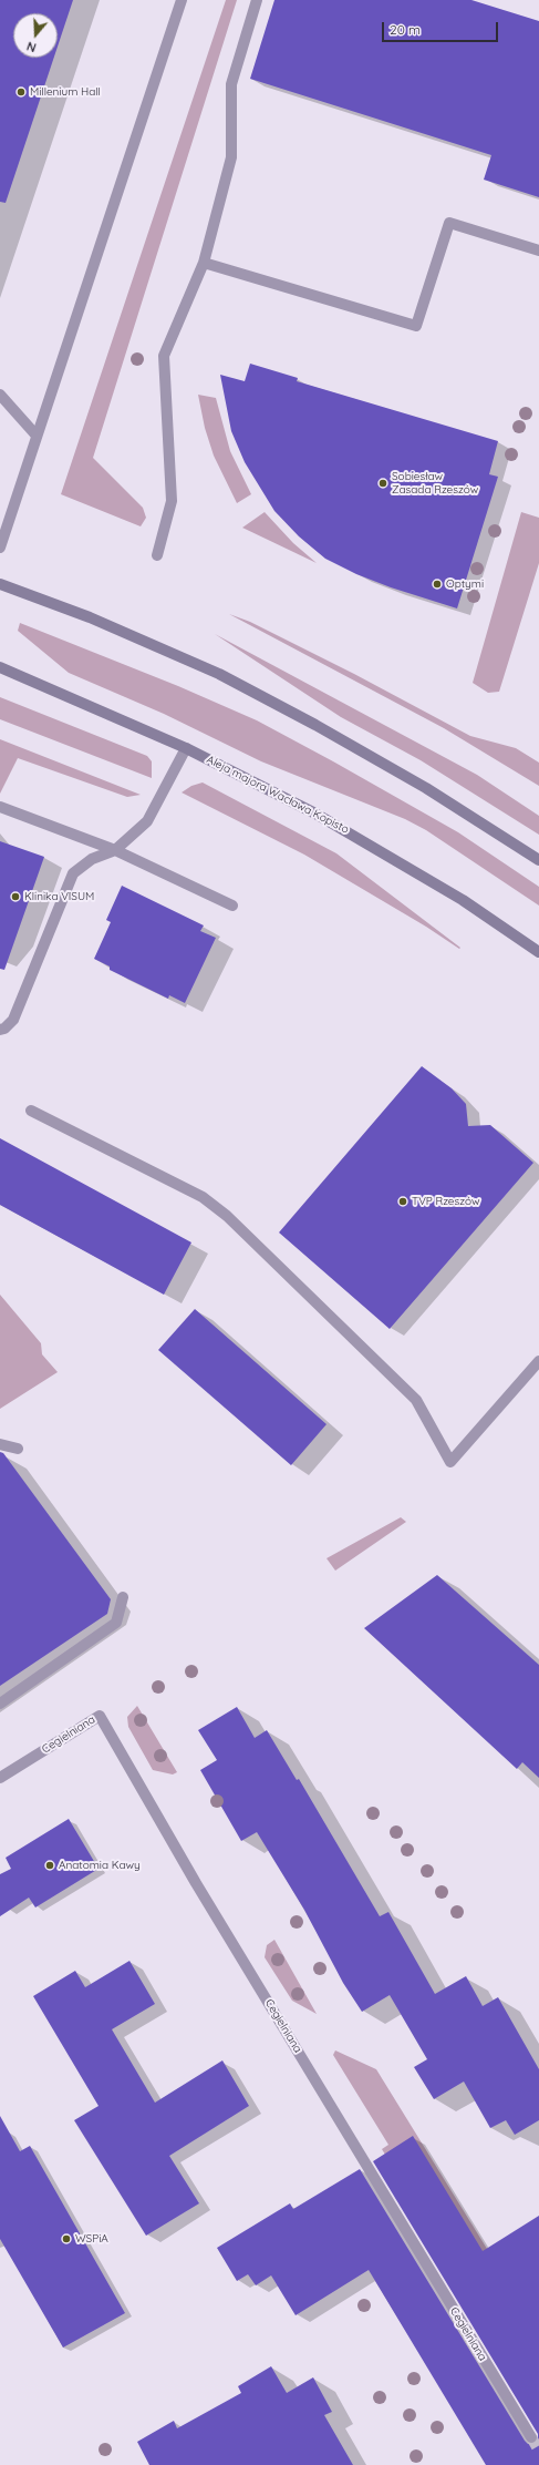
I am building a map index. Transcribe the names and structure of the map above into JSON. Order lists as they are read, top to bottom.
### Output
{
  "streets": {
    "main road": ["Aleja majora Wacława Kopisto"],
    "street": ["Cegielniana"]
  },
  "places": [
    "Millenium Hall",
    "Sobiesław Zasada Rzeszów",
    "Optymi",
    "Klinika VISUM",
    "TVP Rzeszów",
    "Anatomia Kawy",
    "WSPiA"
  ],
  "scale_bar": "20 m",
  "north": "bottom"
}
